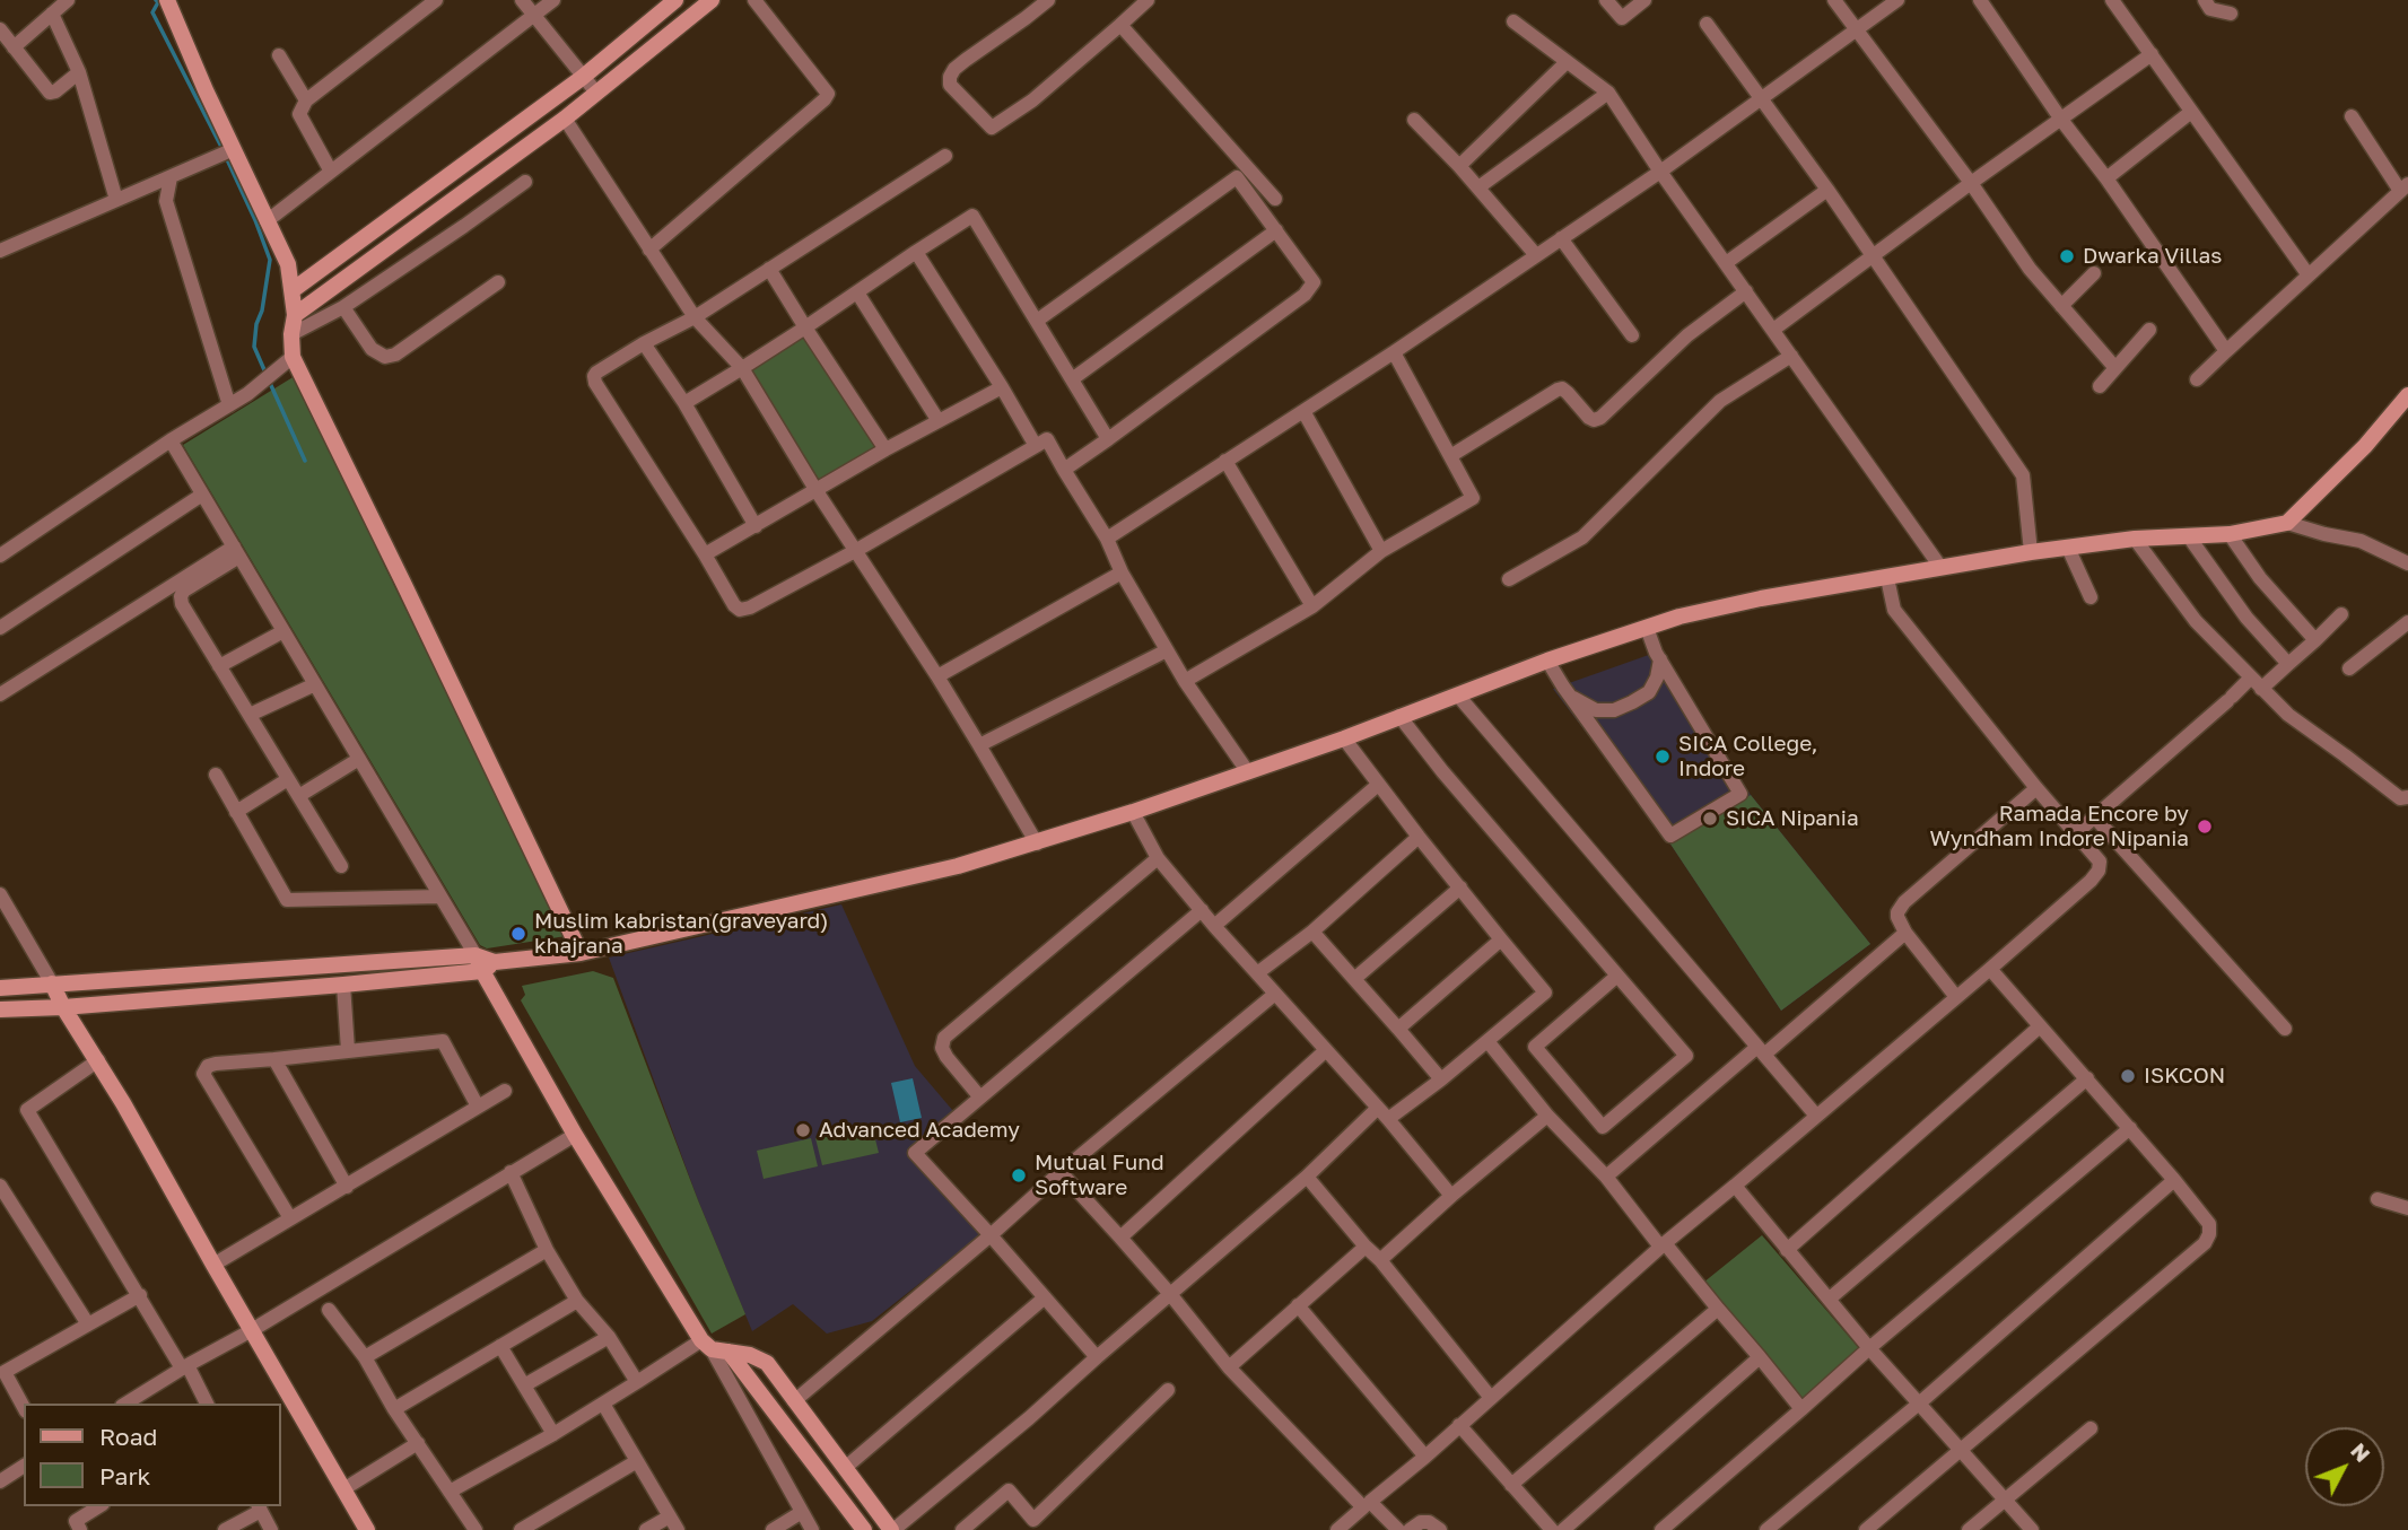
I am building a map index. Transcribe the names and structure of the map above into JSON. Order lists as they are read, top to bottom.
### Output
{
  "places": [
    "Dwarka Villas",
    "SICA College, Indore",
    "SICA Nipania",
    "Ramada Encore by Wyndham Indore Nipania",
    "Muslim kabristan(graveyard) khajrana",
    "ISKCON",
    "Advanced Academy",
    "Mutual Fund Software"
  ],
  "legend": ["Road", "Park"],
  "north": "top right"
}
